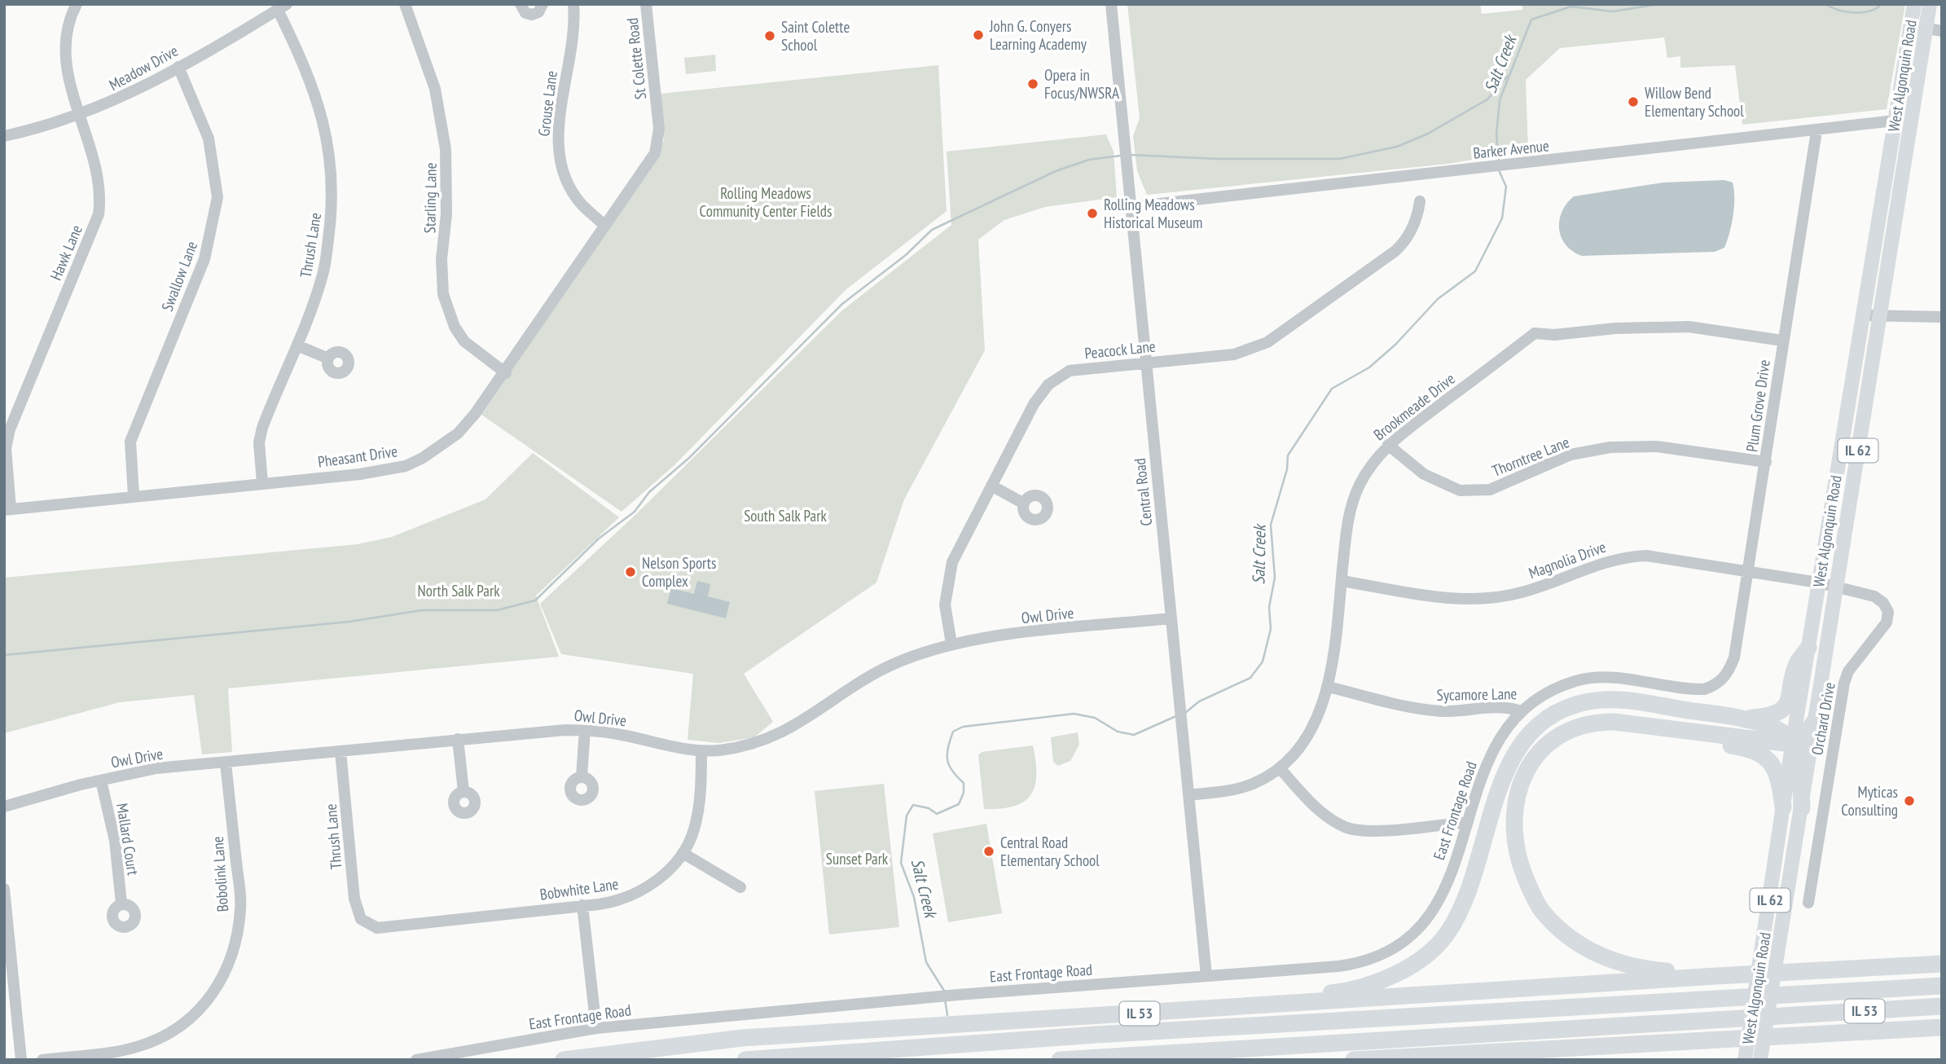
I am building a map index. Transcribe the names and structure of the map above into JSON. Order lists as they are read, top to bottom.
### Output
{
  "streets": {
    "highway": ["IL 53"],
    "main road": ["West Algonquin Road", "IL 62"],
    "street": [
      "St Colette Road",
      "Meadow Drive",
      "Grouse Lane",
      "Barker Avenue",
      "Starling Lane",
      "Thrush Lane",
      "Hawk Lane",
      "Swallow Lane",
      "Peacock Lane",
      "Plum Grove Drive",
      "Brookmeade Drive",
      "Pheasant Drive",
      "Thorntree Lane",
      "Central Road",
      "Magnolia Drive",
      "Owl Drive",
      "Sycamore Lane",
      "Orchard Drive",
      "East Frontage Road",
      "Mallard Court",
      "Bobolink Lane",
      "Bobwhite Lane"
    ]
  },
  "crossings": [
    ["St Colette Road", "Pheasant Drive"],
    ["Meadow Drive", "Thrush Lane"],
    ["Meadow Drive", "Hawk Lane"],
    ["Meadow Drive", "Swallow Lane"],
    ["West Algonquin Road", "Barker Avenue"],
    ["West Algonquin Road", "Magnolia Drive"],
    ["West Algonquin Road", "Orchard Drive"],
    ["Grouse Lane", "Pheasant Drive"],
    ["Barker Avenue", "Plum Grove Drive"],
    ["Barker Avenue", "Central Road"],
    ["Starling Lane", "Pheasant Drive"],
    ["Thrush Lane", "Pheasant Drive"],
    ["Thrush Lane", "Owl Drive"],
    ["Thrush Lane", "Bobwhite Lane"],
    ["Hawk Lane", "Pheasant Drive"],
    ["Swallow Lane", "Pheasant Drive"],
    ["Peacock Lane", "Central Road"],
    ["Peacock Lane", "Owl Drive"],
    ["Plum Grove Drive", "Brookmeade Drive"],
    ["Plum Grove Drive", "Thorntree Lane"],
    ["Plum Grove Drive", "Magnolia Drive"],
    ["Plum Grove Drive", "Sycamore Lane"],
    ["Brookmeade Drive", "Thorntree Lane"],
    ["Brookmeade Drive", "Central Road"],
    ["Brookmeade Drive", "Magnolia Drive"],
    ["Brookmeade Drive", "Sycamore Lane"],
    ["Central Road", "Owl Drive"],
    ["Central Road", "East Frontage Road"],
    ["Magnolia Drive", "Orchard Drive"],
    ["Owl Drive", "Mallard Court"],
    ["Owl Drive", "Bobolink Lane"],
    ["Owl Drive", "Bobwhite Lane"],
    ["Sycamore Lane", "East Frontage Road"]
  ],
  "water": ["Salt Creek"],
  "parks": [
    "Rolling Meadows Community Center Fields",
    "South Salk Park",
    "North Salk Park",
    "Sunset Park"
  ],
  "places": [
    "John G. Conyers Learning Academy",
    "Saint Colette School",
    "Opera in Focus/NWSRA",
    "Willow Bend Elementary School",
    "Rolling Meadows Historical Museum",
    "Nelson Sports Complex",
    "Myticas Consulting",
    "Central Road Elementary School"
  ]
}
